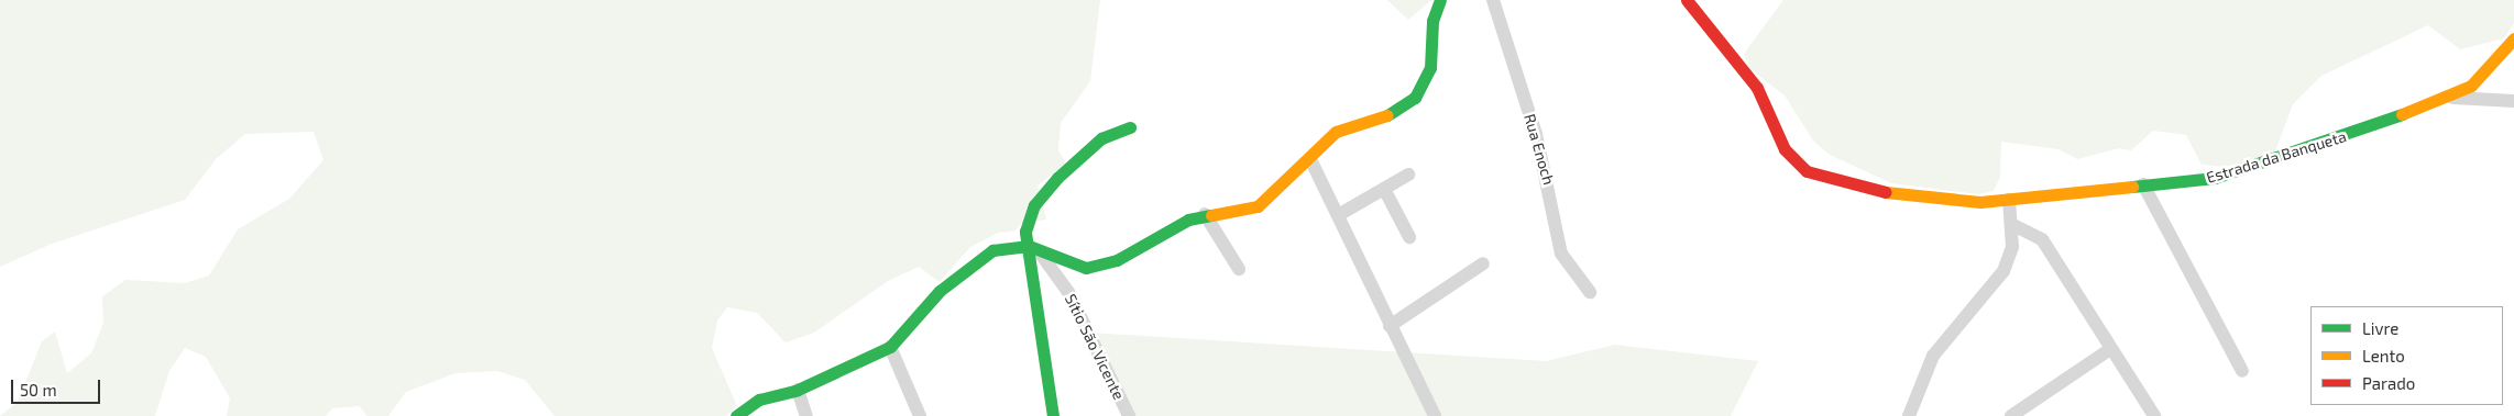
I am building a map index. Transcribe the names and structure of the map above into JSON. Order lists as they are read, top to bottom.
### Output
{
  "streets": {
    "street": ["Rua Enoch", "Estrada da Banqueta", "Sítio São Vicente"]
  },
  "legend": ["Livre", "Lento", "Parado"],
  "scale_bar": "50 m"
}
